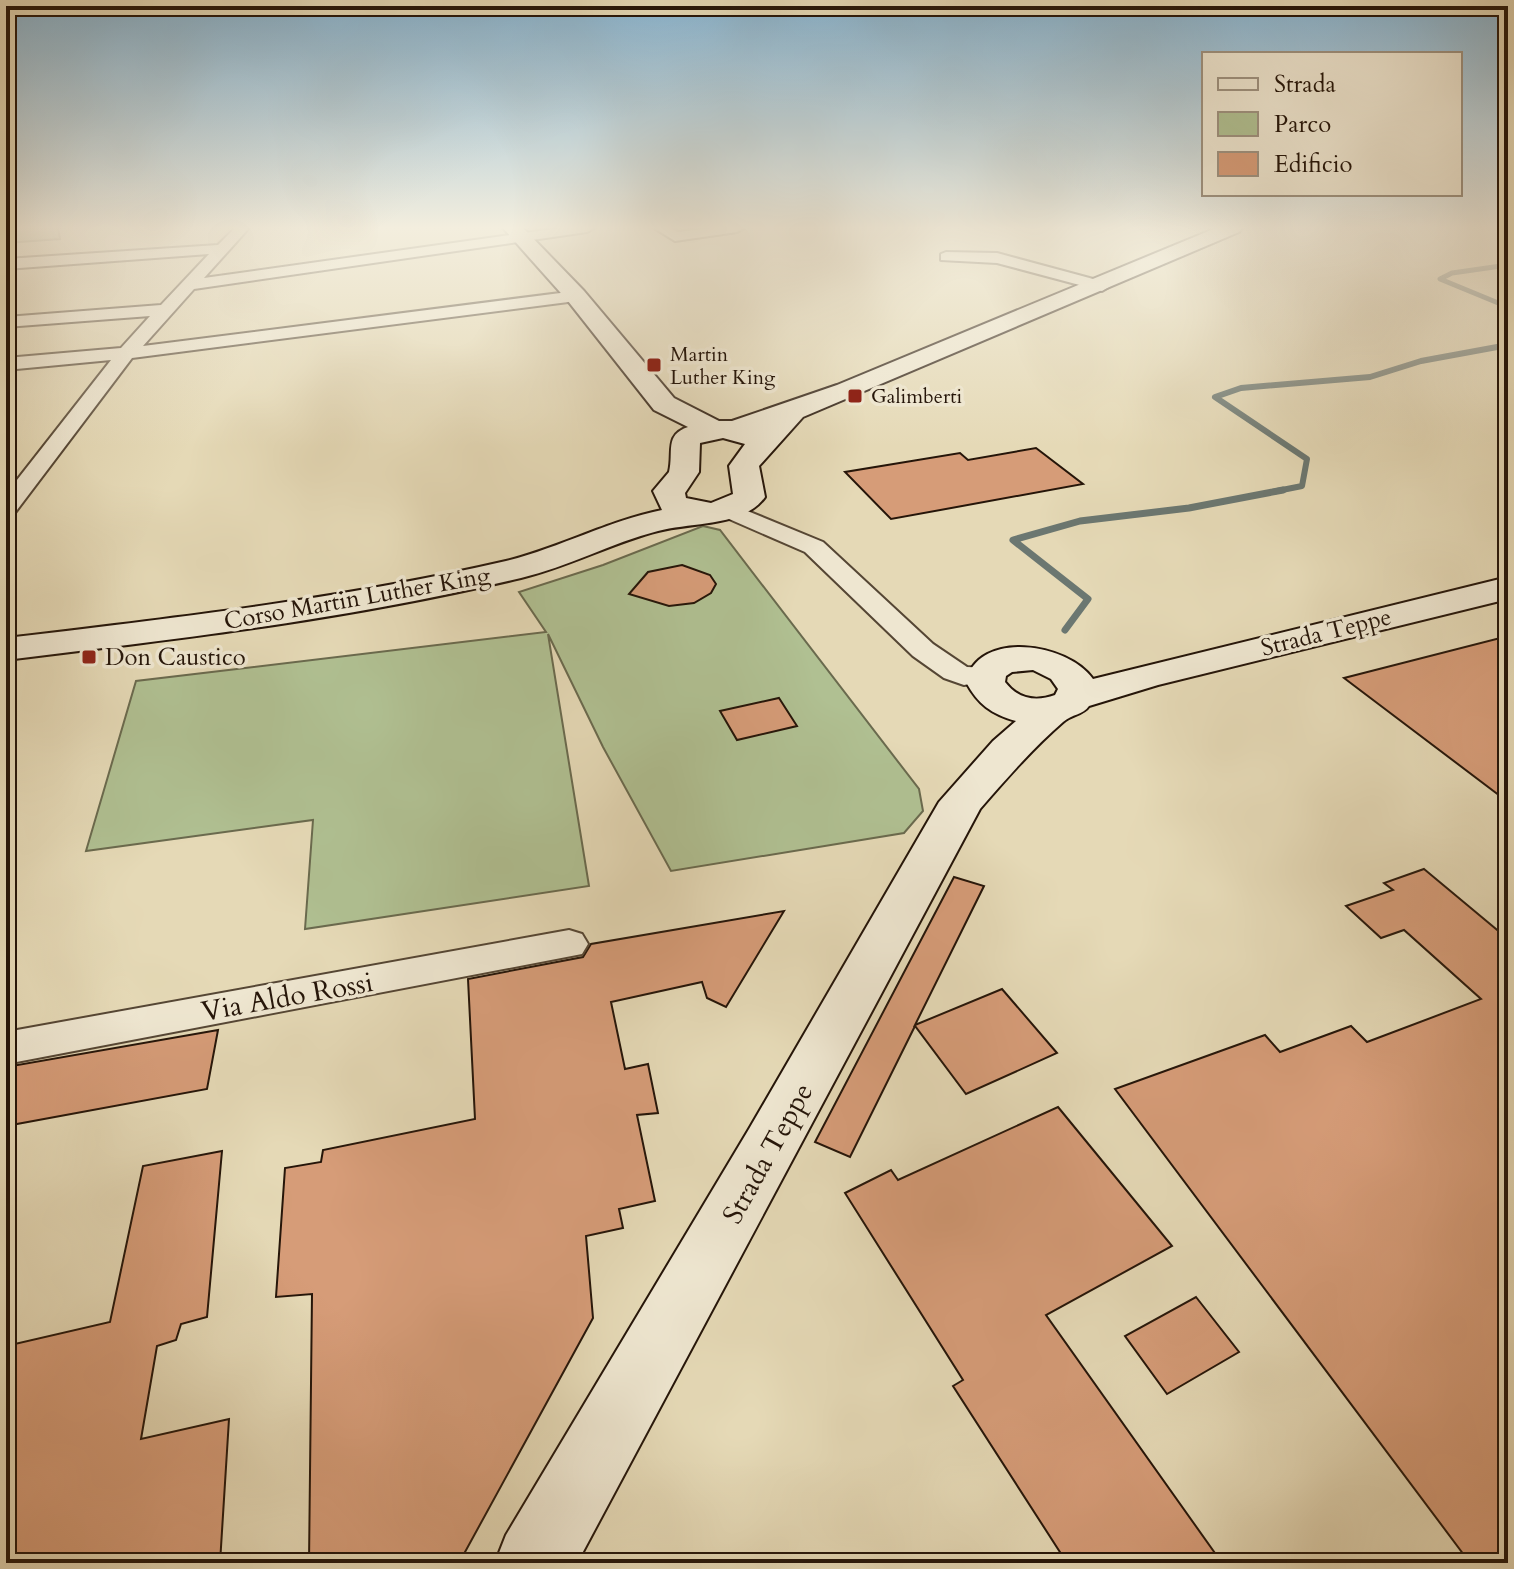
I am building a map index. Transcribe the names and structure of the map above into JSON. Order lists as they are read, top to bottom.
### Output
{
  "streets": {
    "street": ["Corso Martin Luther King", "Strada Teppe", "Via Aldo Rossi"]
  },
  "places": {
    "transit": ["Martin Luther King", "Galimberti", "Don Caustico"]
  },
  "legend": ["Strada", "Parco", "Edificio"]
}
